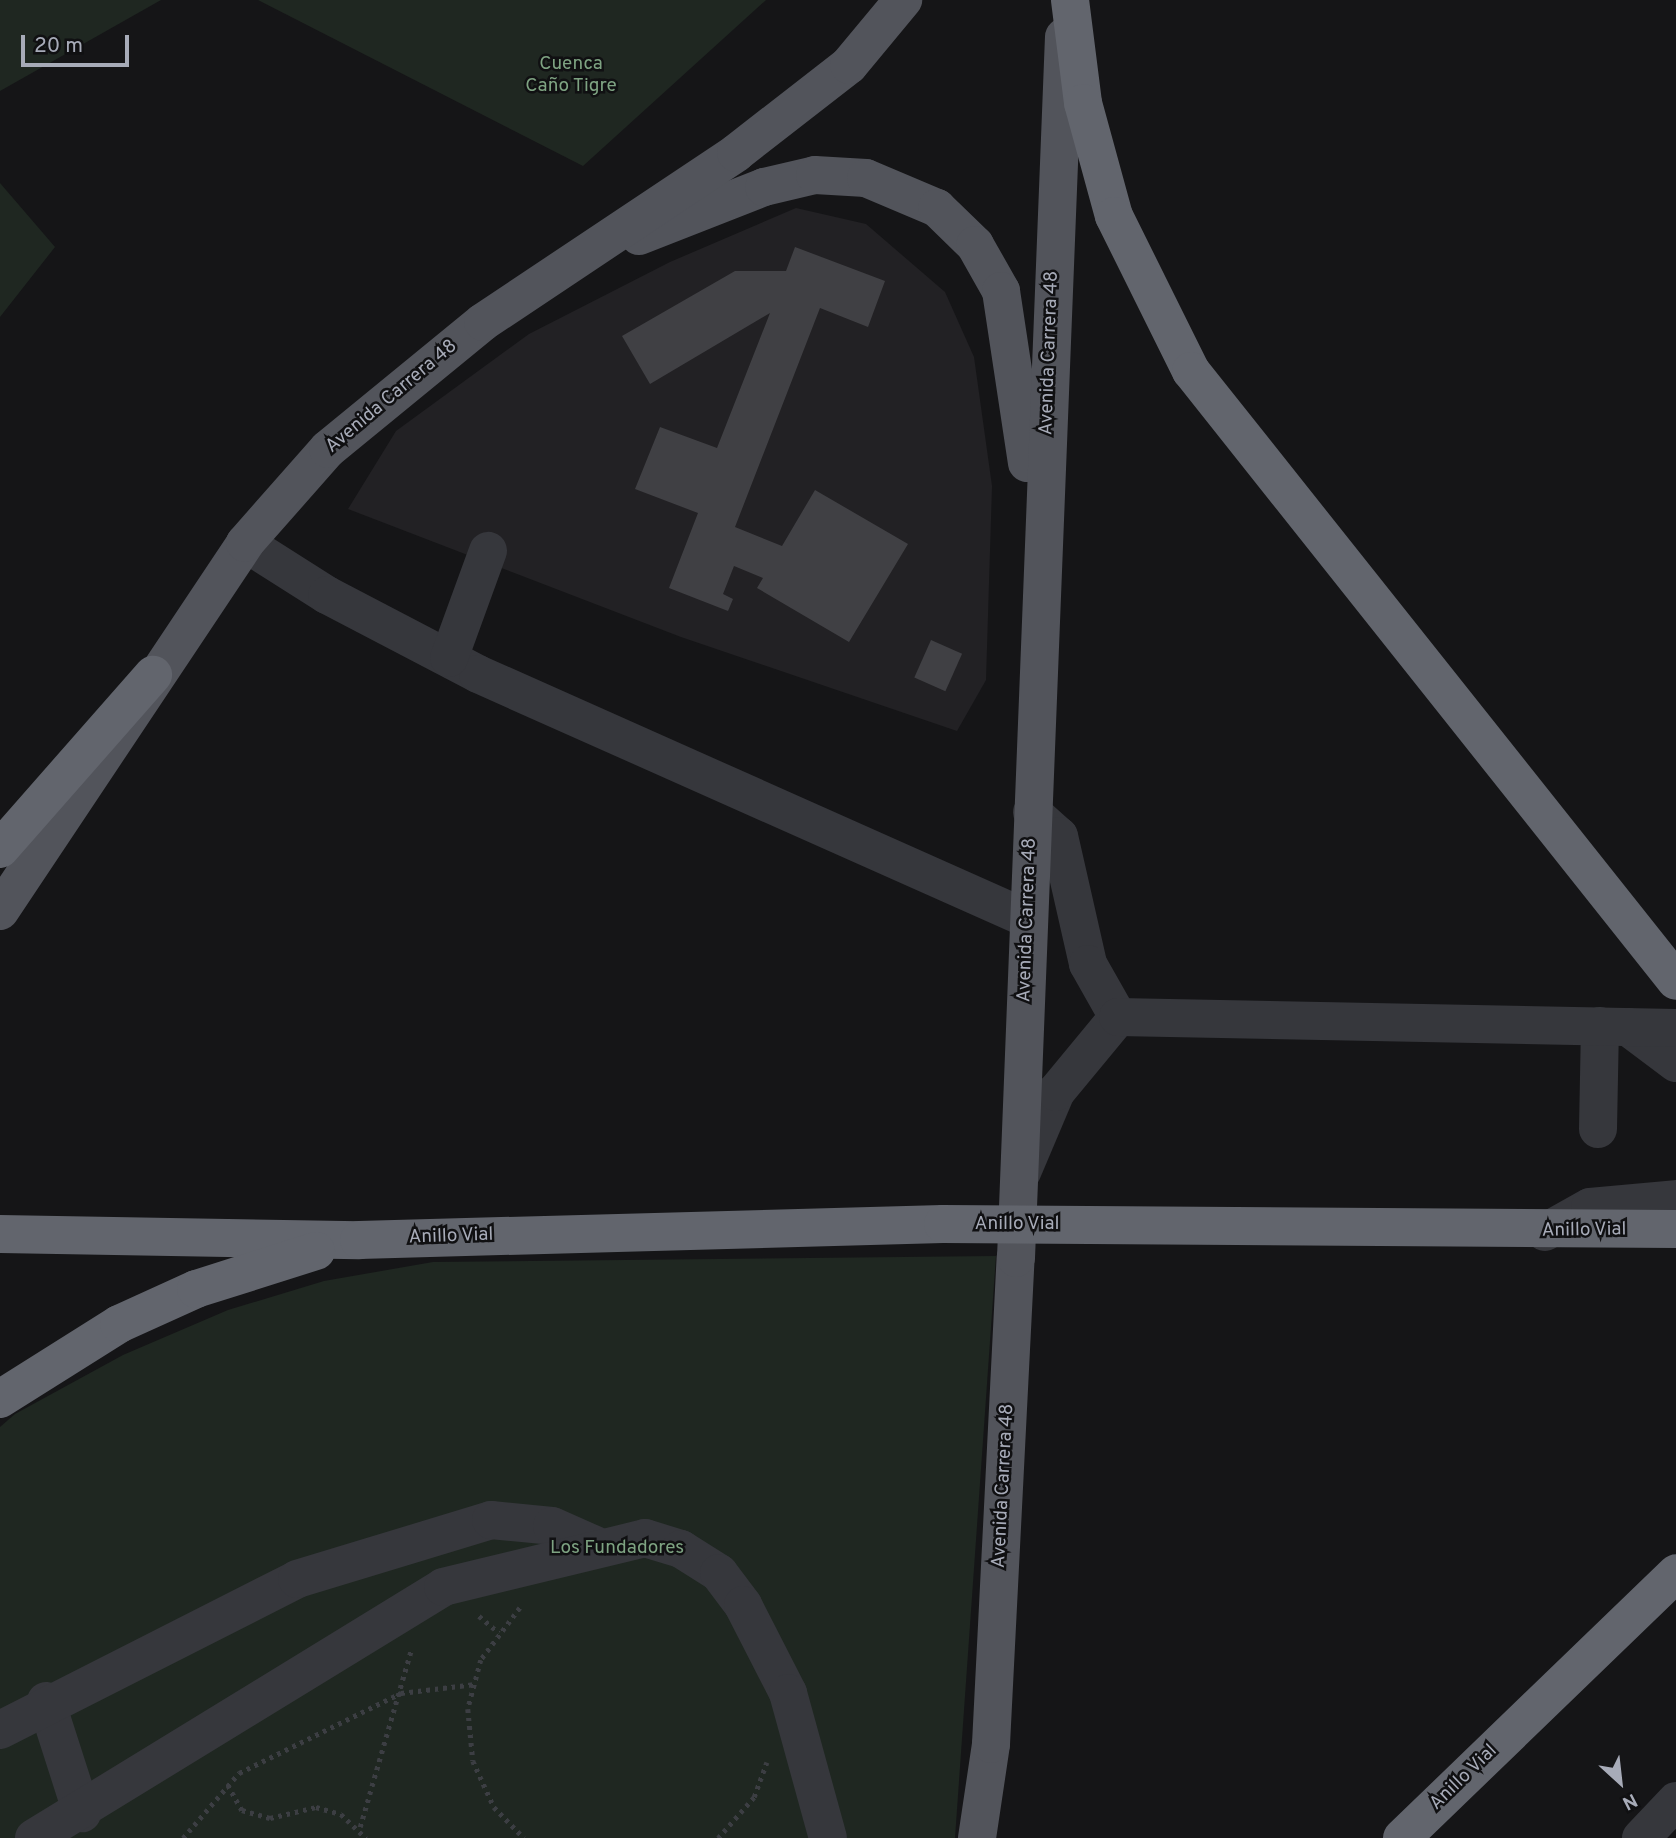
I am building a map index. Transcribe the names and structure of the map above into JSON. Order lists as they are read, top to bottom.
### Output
{
  "streets": {
    "highway": ["Anillo Vial"],
    "main road": ["Avenida Carrera 48"]
  },
  "parks": ["Cuenca Caño Tigre", "Los Fundadores"],
  "scale_bar": "20 m",
  "north": "bottom right"
}
